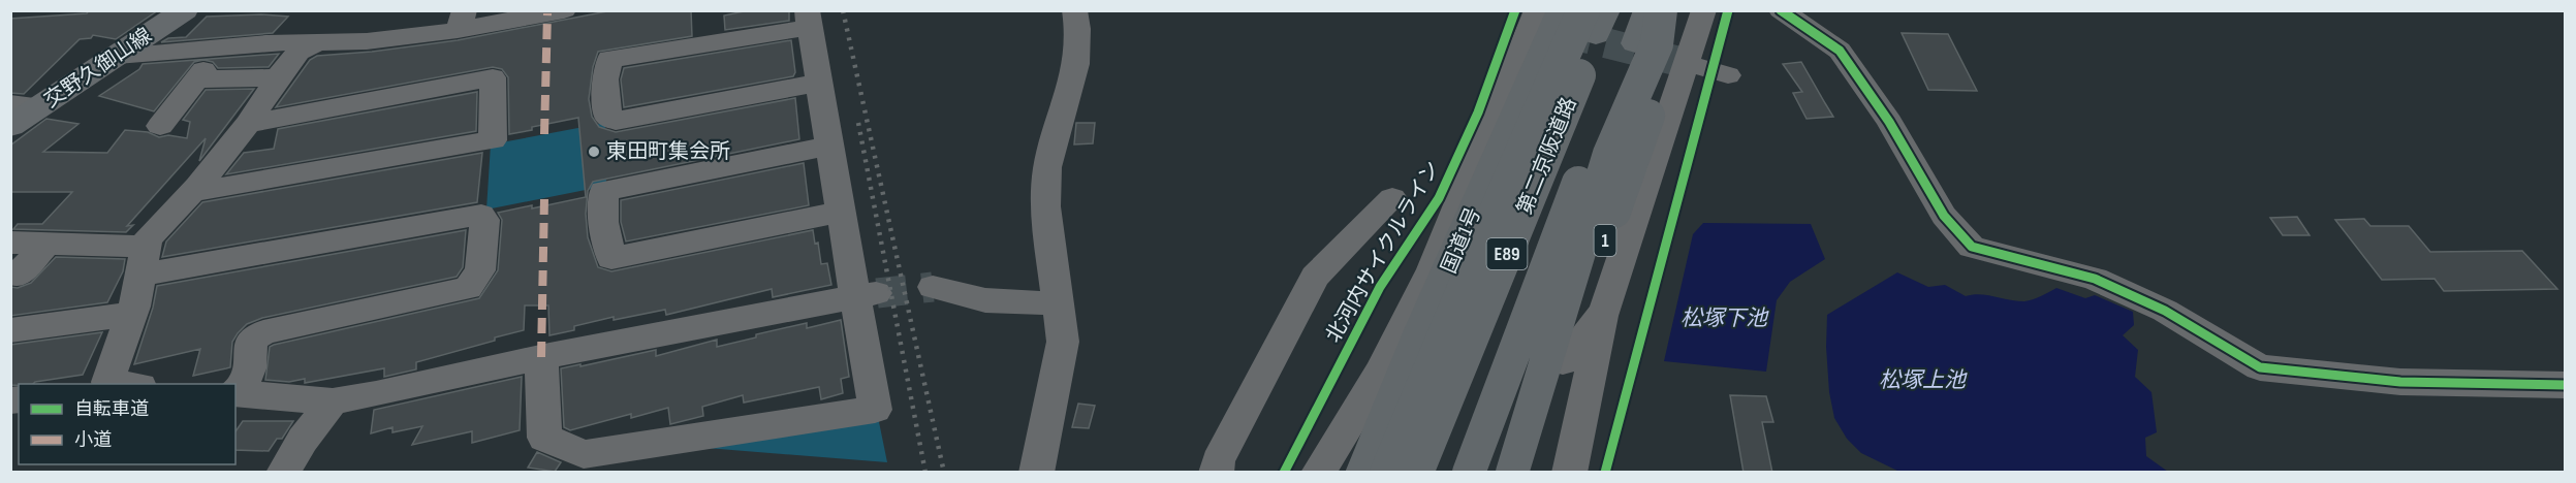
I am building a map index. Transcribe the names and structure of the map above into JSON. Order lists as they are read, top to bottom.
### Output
{
  "streets": {
    "highway": [
      "第二京阪道路",
      "国道1号",
      "1",
      "E89"
    ],
    "main road": ["交野久御山線"],
    "cycle path": ["北河内サイクルライン"]
  },
  "water": ["松塚下池", "松塚上池"],
  "places": ["東田町集会所"],
  "legend": ["自転車道", "小道"]
}
